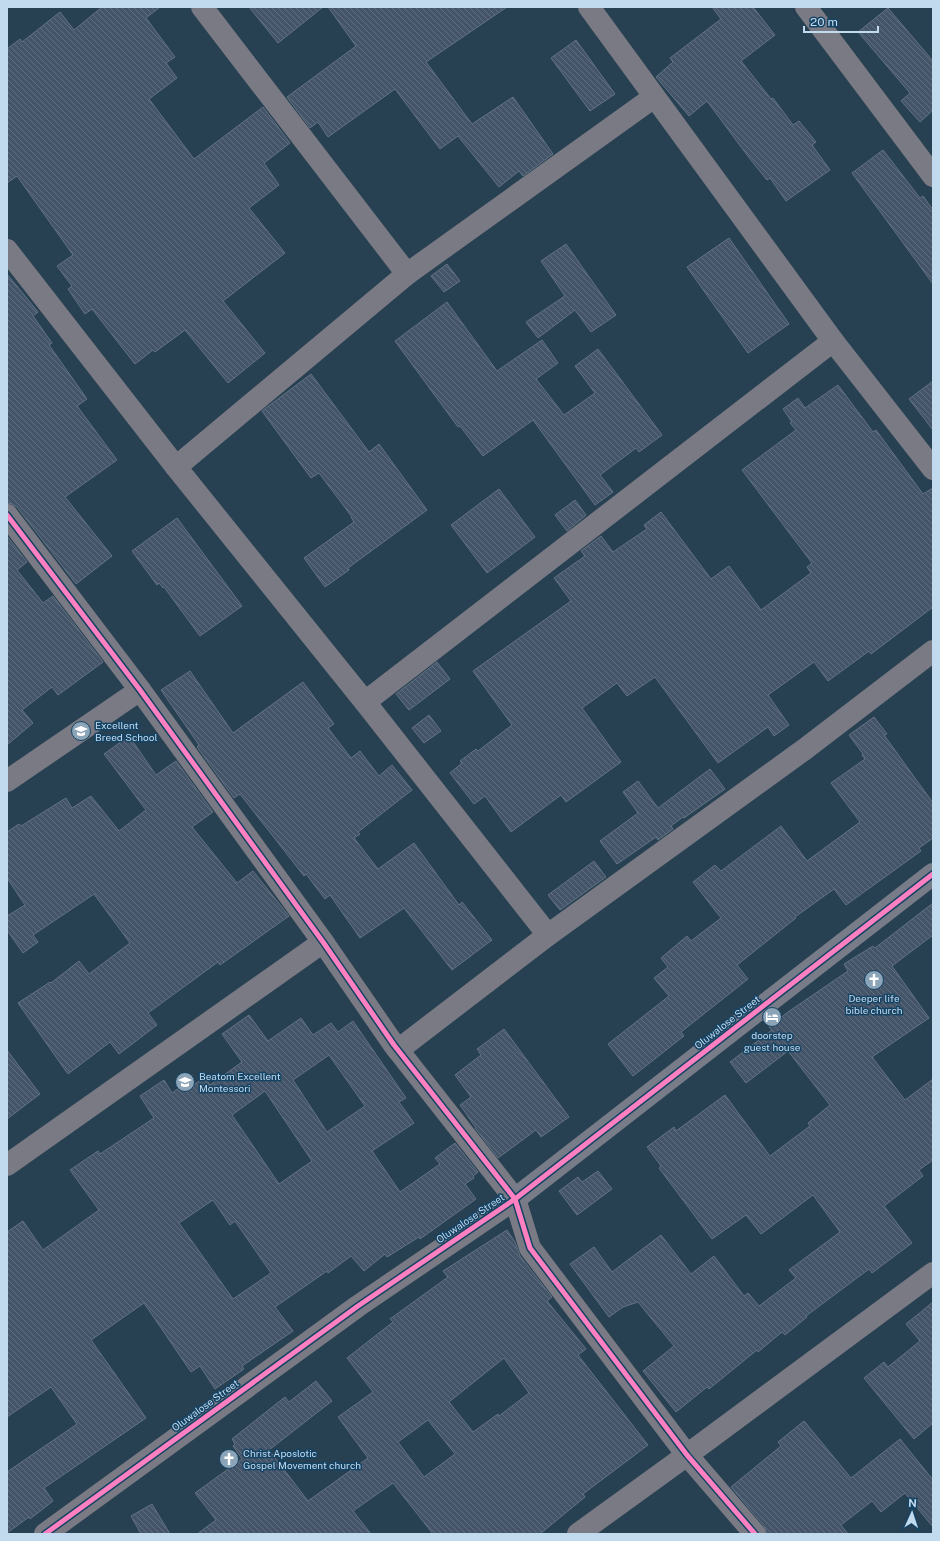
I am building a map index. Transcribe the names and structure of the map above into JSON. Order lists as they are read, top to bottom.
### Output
{
  "streets": {
    "street": ["Oluwalose Street"]
  },
  "places": {
    "school or university": ["Excellent Breed School", "Beatom Excellent Montessori"],
    "church": ["Deeper life bible church", "Christ Aposlotic Gospel Movement church"],
    "hotel": ["doorstep guest house"]
  },
  "scale_bar": "20 m",
  "north": "top"
}
